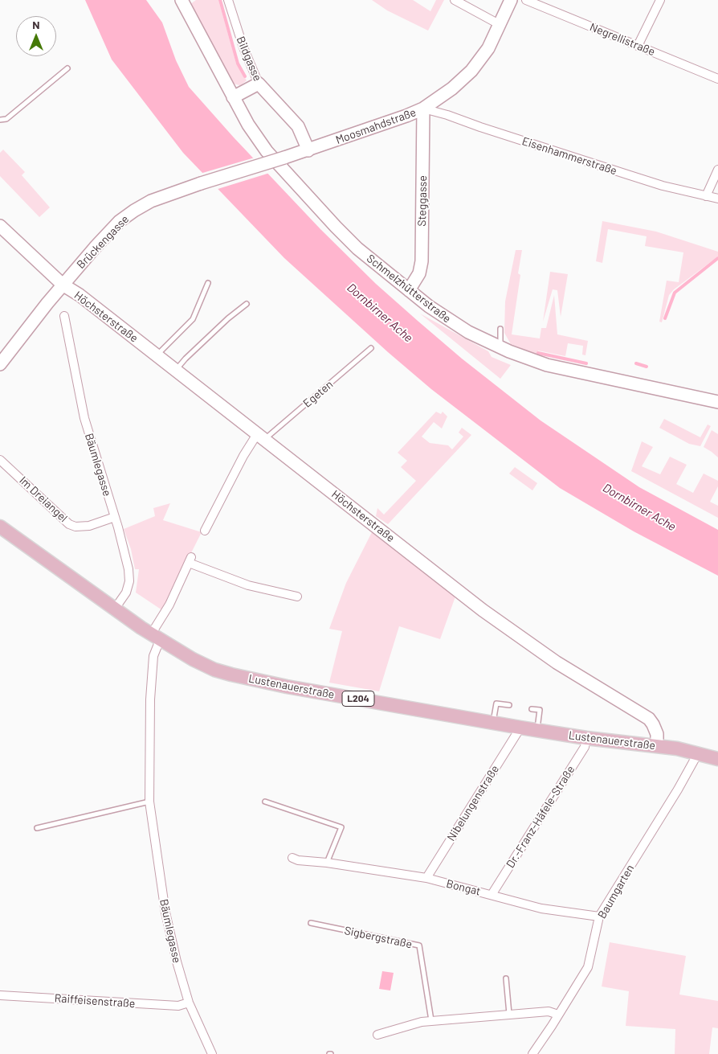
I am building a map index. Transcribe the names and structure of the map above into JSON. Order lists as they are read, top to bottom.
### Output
{
  "streets": {
    "main road": ["Lustenauerstraße", "L204"],
    "street": [
      "Negrellistraße",
      "Bildgasse",
      "Moosmahdstraße",
      "Eisenhammerstraße",
      "Steggasse",
      "Brückengasse",
      "Schmelzhütterstraße",
      "Höchsterstraße",
      "Egeten",
      "Bäumlegasse",
      "Im Dreiangel",
      "Nibelungenstraße",
      "Dr.-Franz-Häfele-Straße",
      "Bongat",
      "Baumgarten",
      "Raiffeisenstraße"
    ],
    "lane": ["Sigbergstraße"]
  },
  "crossings": [
    ["Bildgasse", "Moosmahdstraße"],
    ["Moosmahdstraße", "Eisenhammerstraße"],
    ["Moosmahdstraße", "Steggasse"],
    ["Moosmahdstraße", "Brückengasse"],
    ["Eisenhammerstraße", "Steggasse"],
    ["Steggasse", "Schmelzhütterstraße"],
    ["Brückengasse", "Höchsterstraße"],
    ["Höchsterstraße", "Egeten"],
    ["Höchsterstraße", "Lustenauerstraße"],
    ["Bäumlegasse", "Im Dreiangel"],
    ["Bäumlegasse", "Lustenauerstraße"],
    ["Bäumlegasse", "Raiffeisenstraße"],
    ["Lustenauerstraße", "Nibelungenstraße"],
    ["Lustenauerstraße", "Dr.-Franz-Häfele-Straße"],
    ["Lustenauerstraße", "Baumgarten"],
    ["Nibelungenstraße", "Bongat"],
    ["Dr.-Franz-Häfele-Straße", "Bongat"],
    ["Bongat", "Baumgarten"]
  ],
  "water": ["Dornbirner Ache"],
  "north": "top"
}
